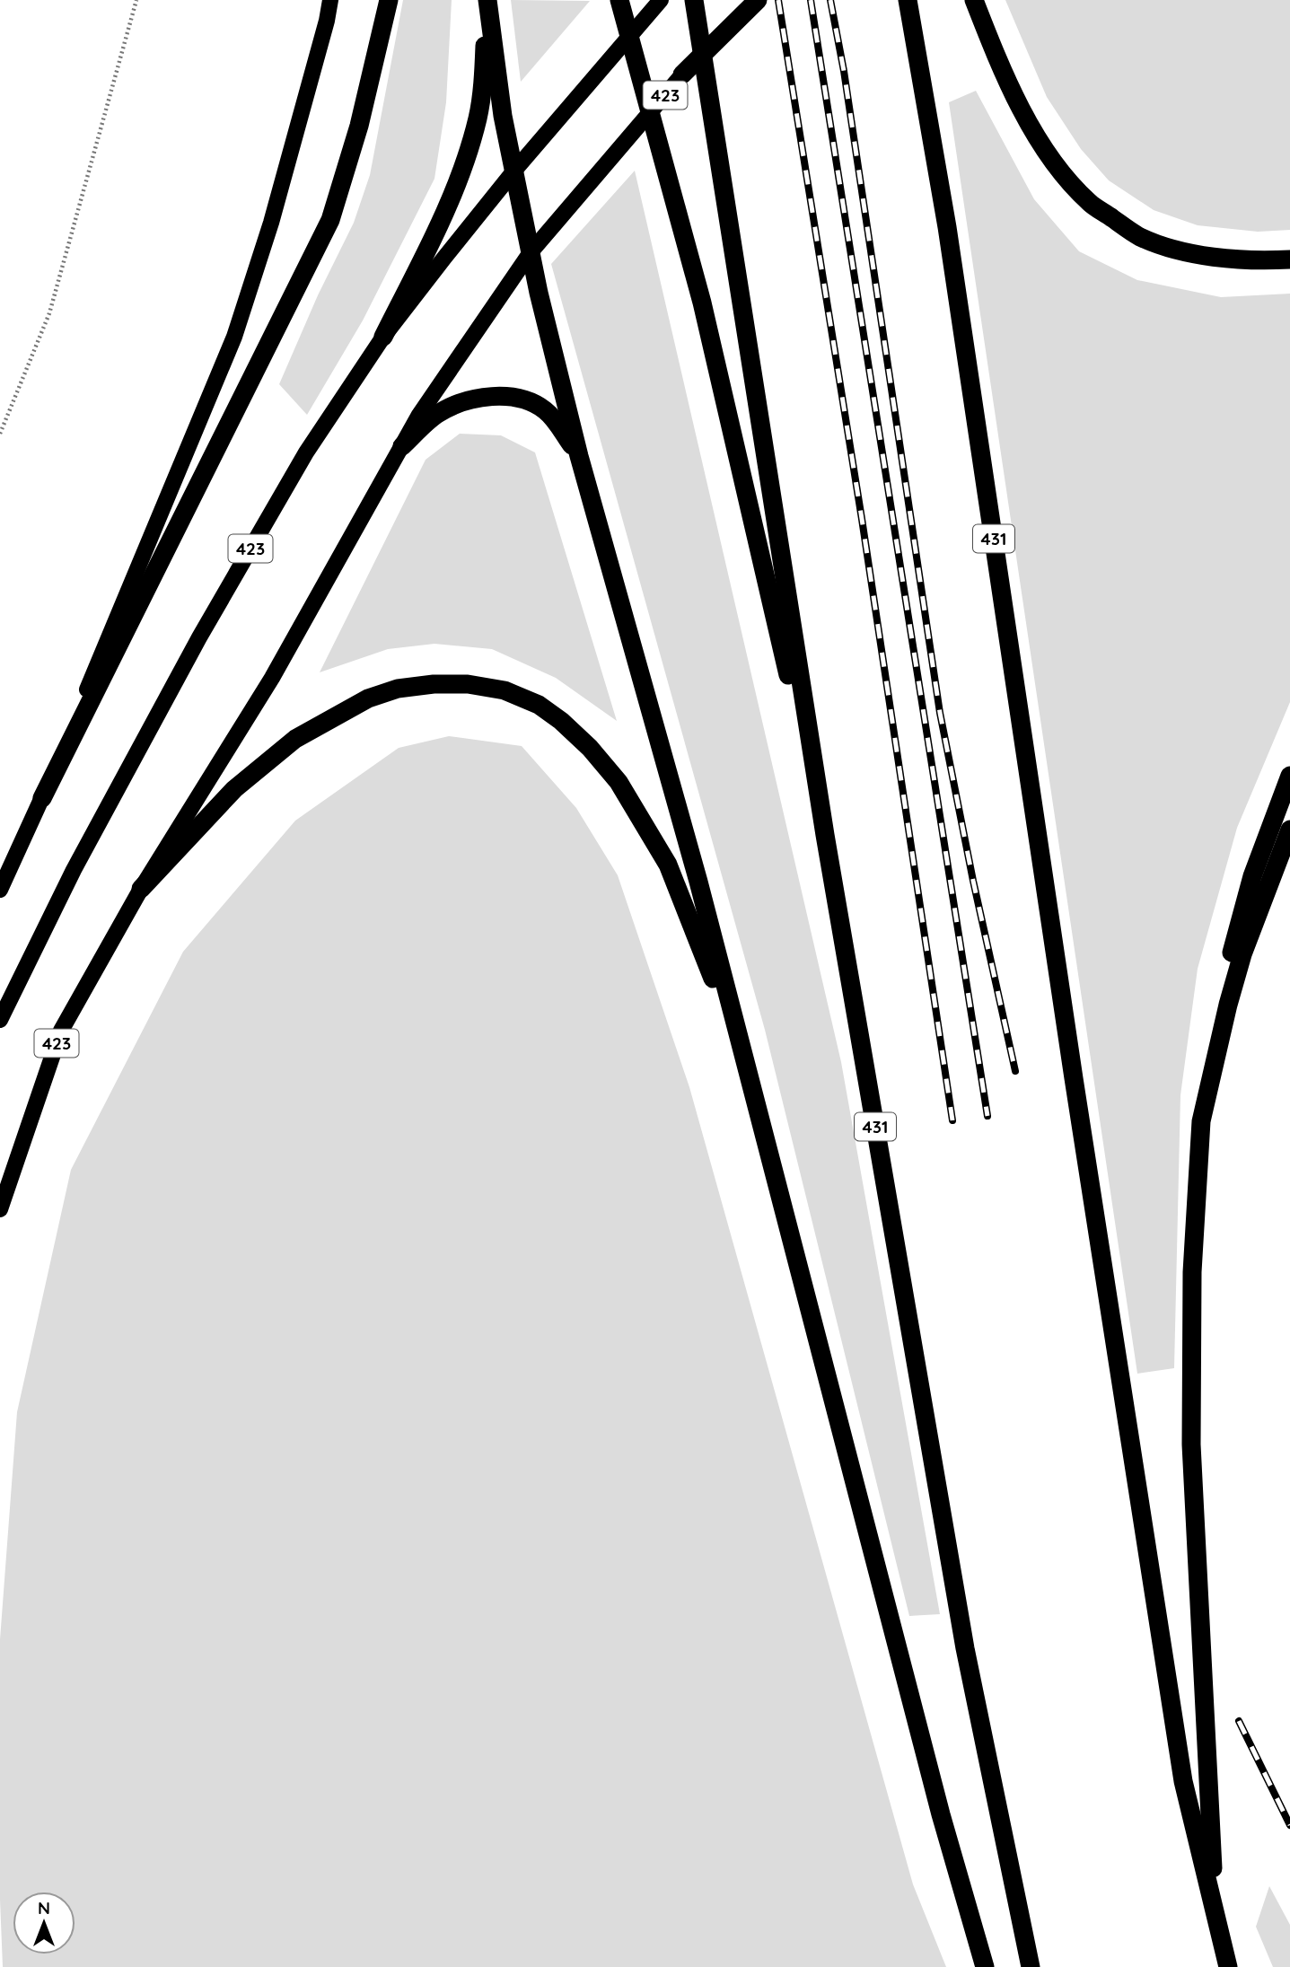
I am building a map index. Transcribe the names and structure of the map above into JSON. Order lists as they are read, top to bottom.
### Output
{
  "streets": {
    "highway": ["431"],
    "main road": ["423"]
  },
  "north": "top"
}
